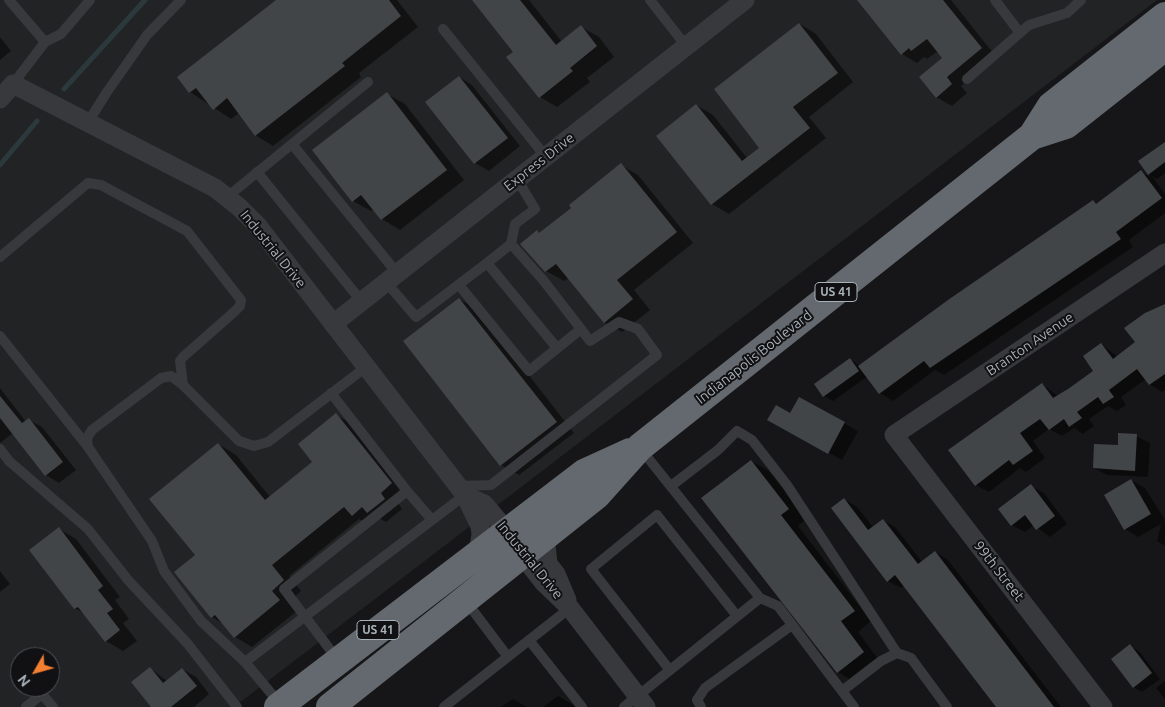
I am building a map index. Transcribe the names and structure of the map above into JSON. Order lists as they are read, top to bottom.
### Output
{
  "streets": {
    "highway": ["US 41", "Indianapolis Boulevard"],
    "street": [
      "Express Drive",
      "Industrial Drive",
      "Branton Avenue",
      "99th Street"
    ]
  },
  "crossings": [
    ["Express Drive", "Industrial Drive"],
    ["Industrial Drive", "Indianapolis Boulevard"],
    ["Branton Avenue", "99th Street"]
  ],
  "north": "bottom left"
}
